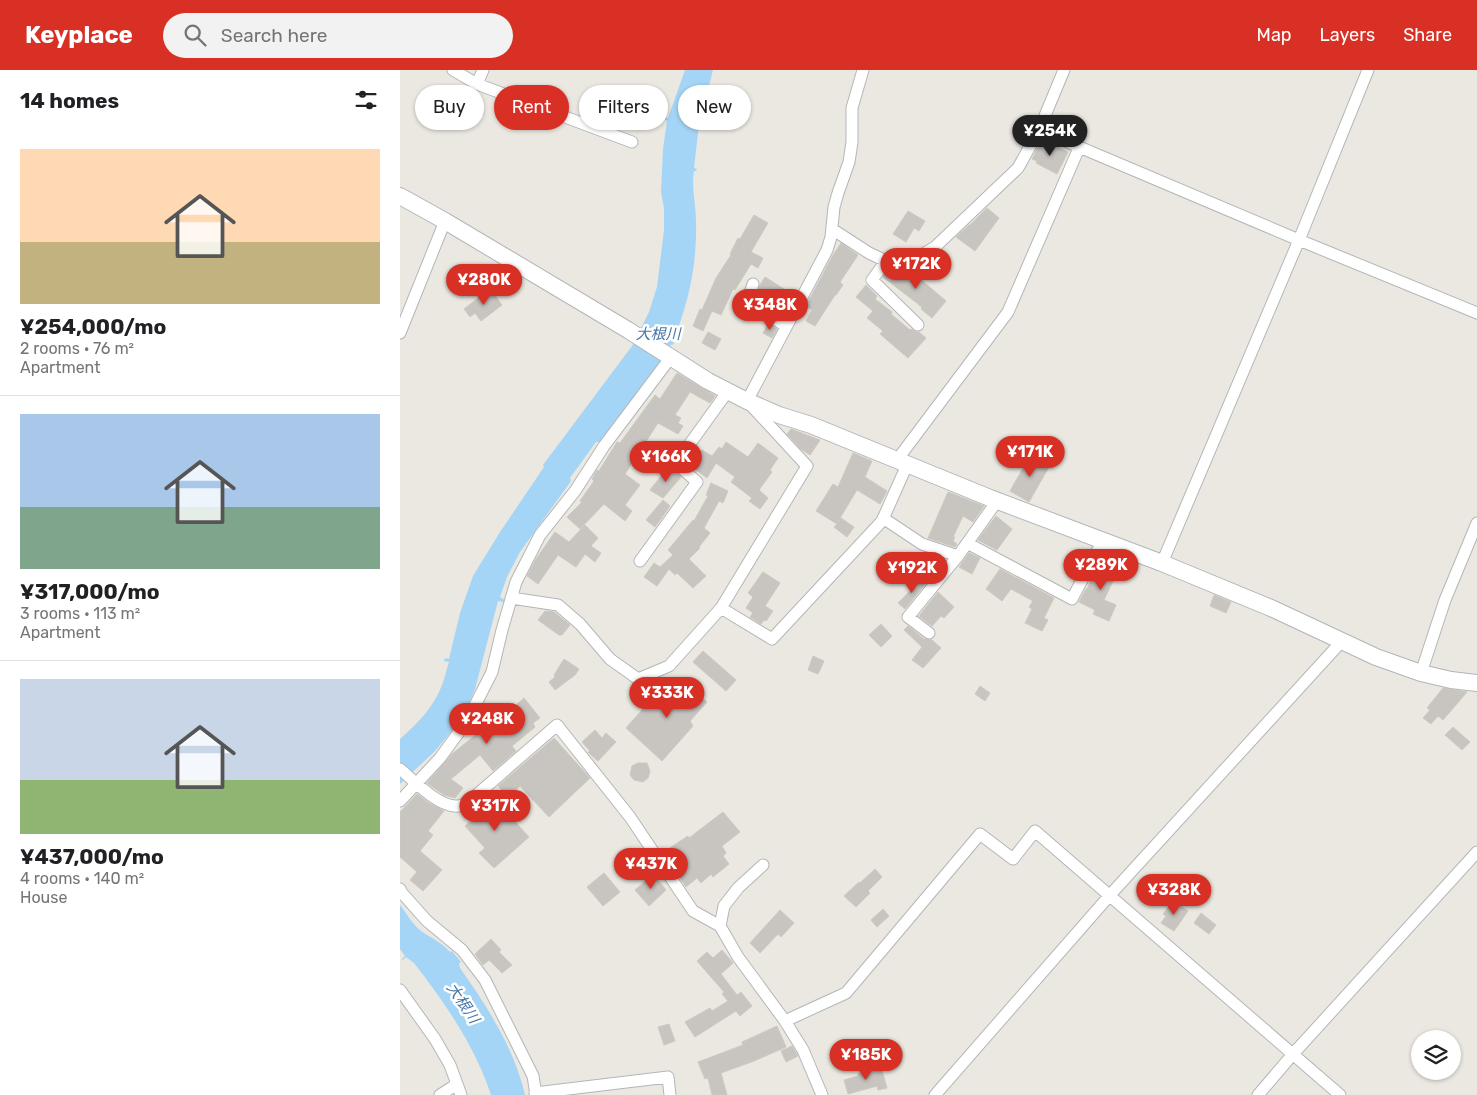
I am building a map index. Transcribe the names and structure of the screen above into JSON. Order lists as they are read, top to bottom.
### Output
{
  "water": ["大根川"],
  "page": {
    "header": "Keyplace",
    "search": "Search here",
    "nav": ["Map", "Layers", "Share"],
    "heading": "14 homes",
    "chip": [
      "Buy",
      "Rent",
      "Filters",
      "New"
    ],
    "price": [
      "¥254K",
      "¥172K",
      "¥280K",
      "¥348K",
      "¥171K",
      "¥166K",
      "¥289K",
      "¥192K",
      "¥333K",
      "¥248K",
      "¥317K",
      "¥437K",
      "¥328K",
      "¥185K"
    ],
    "list": [
      {
        "name": "¥254,000/mo",
        "note": "2 rooms · 76 m² · Apartment"
      },
      {
        "name": "¥317,000/mo",
        "note": "3 rooms · 113 m² · Apartment"
      },
      {
        "name": "¥437,000/mo",
        "note": "4 rooms · 140 m² · House"
      }
    ]
  }
}
